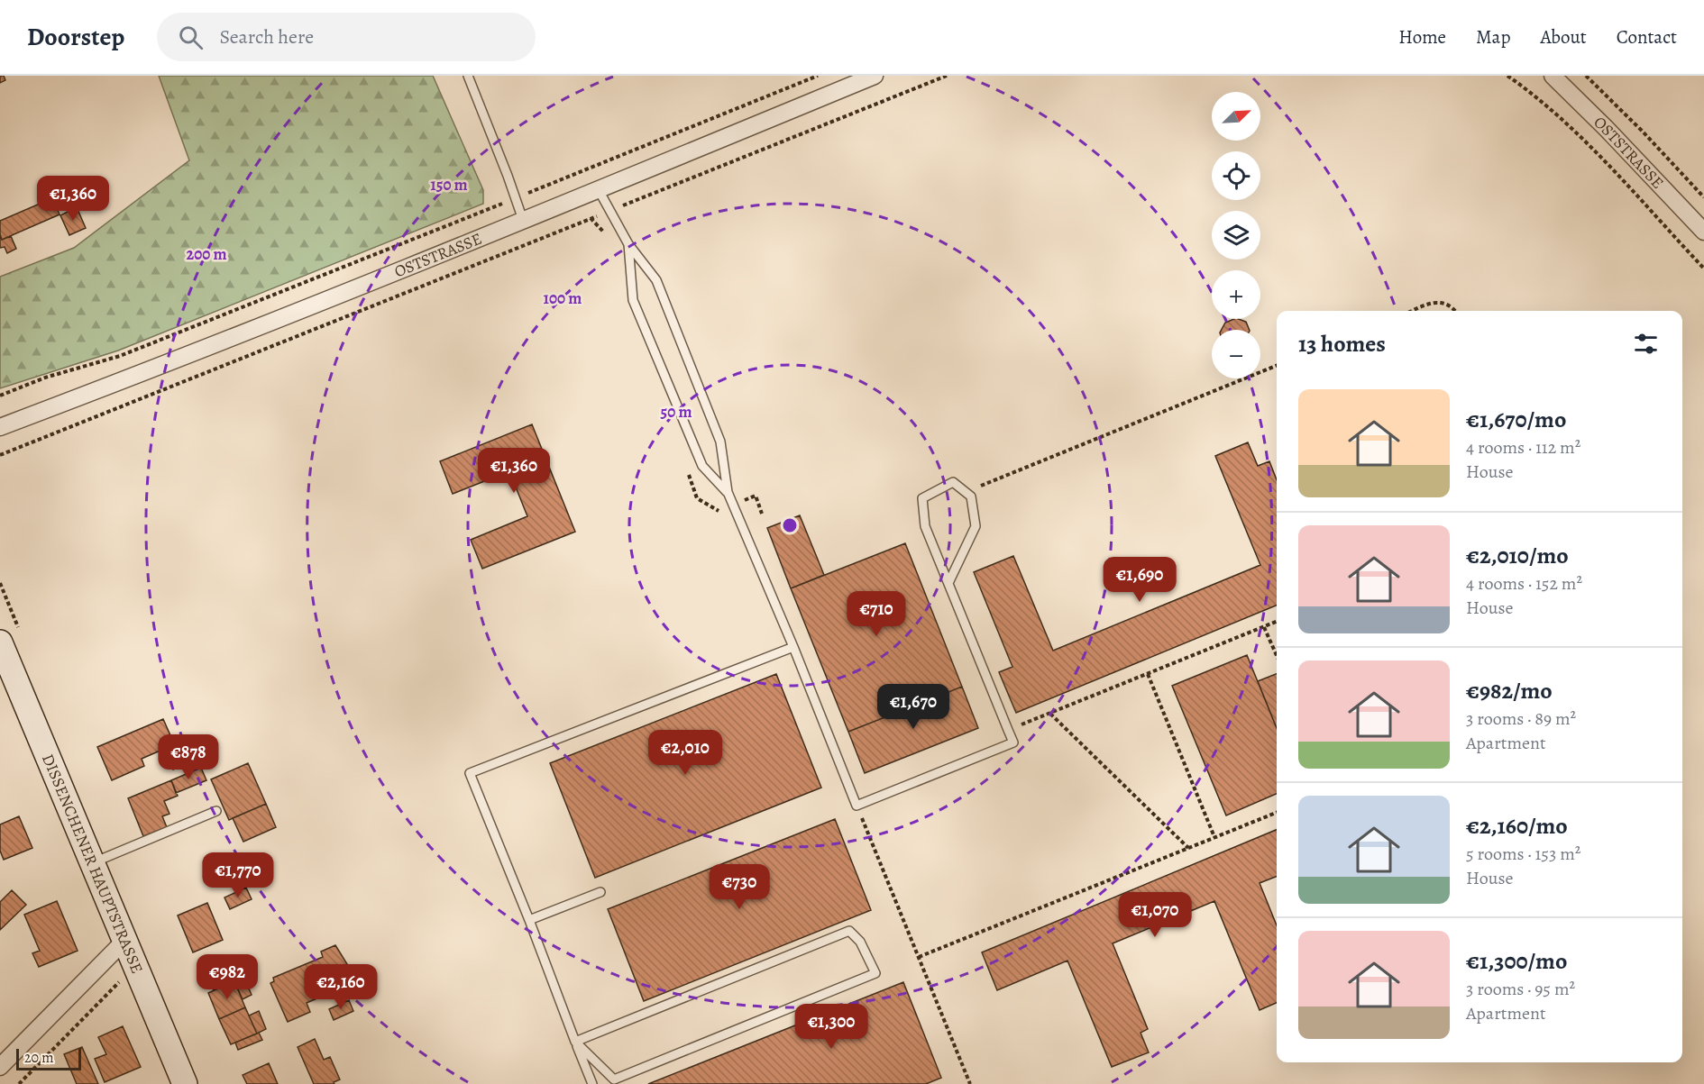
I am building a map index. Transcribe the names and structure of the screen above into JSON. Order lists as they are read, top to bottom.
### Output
{
  "streets": {
    "main road": ["DISSENCHENER HAUPTSTRASSE"],
    "street": ["OSTSTRASSE"]
  },
  "scale_bar": "20 m",
  "north": "top right",
  "page": {
    "header": "Doorstep",
    "search": "Search here",
    "nav": [
      "Home",
      "Map",
      "About",
      "Contact"
    ],
    "map_buttons": ["+", "−"],
    "price": [
      "€1,360",
      "€1,360",
      "€1,690",
      "€710",
      "€1,670",
      "€2,010",
      "€878",
      "€1,770",
      "€730",
      "€1,070",
      "€982",
      "€2,160",
      "€1,300"
    ],
    "heading": "13 homes",
    "list": [
      {
        "name": "€1,670/mo",
        "note": "4 rooms · 112 m² · House"
      },
      {
        "name": "€2,010/mo",
        "note": "4 rooms · 152 m² · House"
      },
      {
        "name": "€982/mo",
        "note": "3 rooms · 89 m² · Apartment"
      },
      {
        "name": "€2,160/mo",
        "note": "5 rooms · 153 m² · House"
      },
      {
        "name": "€1,300/mo",
        "note": "3 rooms · 95 m² · Apartment"
      }
    ],
    "scale": "20 m"
  },
  "rings": [
    "150 m",
    "200 m",
    "100 m",
    "50 m"
  ]
}
